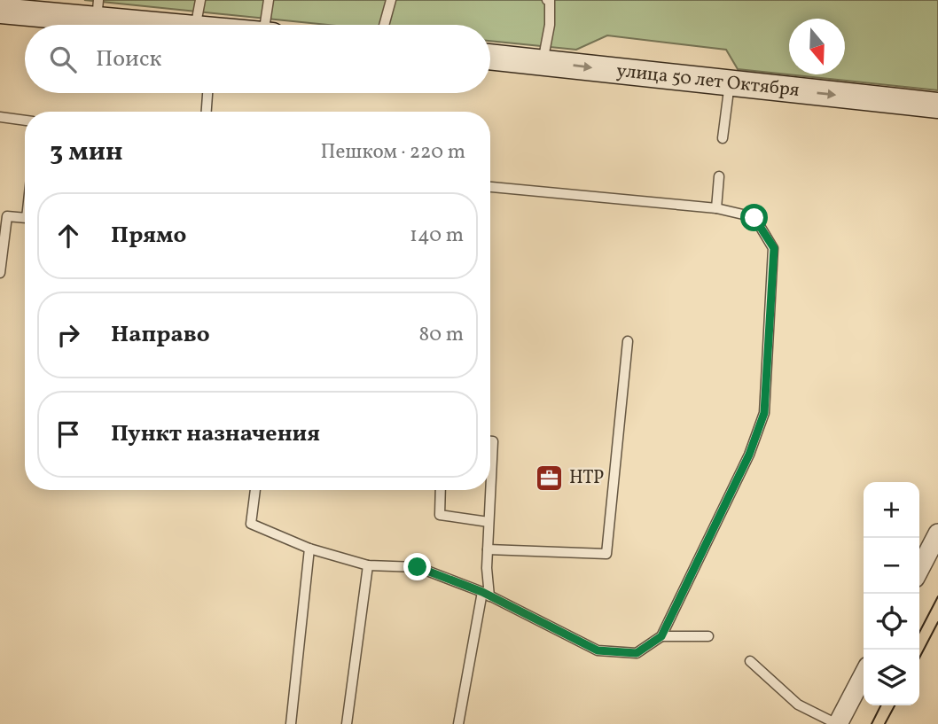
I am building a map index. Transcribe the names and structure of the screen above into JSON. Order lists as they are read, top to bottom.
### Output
{
  "streets": {
    "street": ["улица 50 лет Октября"]
  },
  "one_way": ["улица 50 лет Октября"],
  "places": {
    "office": ["НТР"]
  },
  "north": "bottom",
  "page": {
    "search": "Поиск",
    "heading": ["3 мин", "Пешком · 220 m"],
    "list": [
      ["Прямо", "140 m"],
      ["Направо", "80 m"],
      "Пункт назначения"
    ],
    "map_buttons": ["+", "−"]
  }
}
